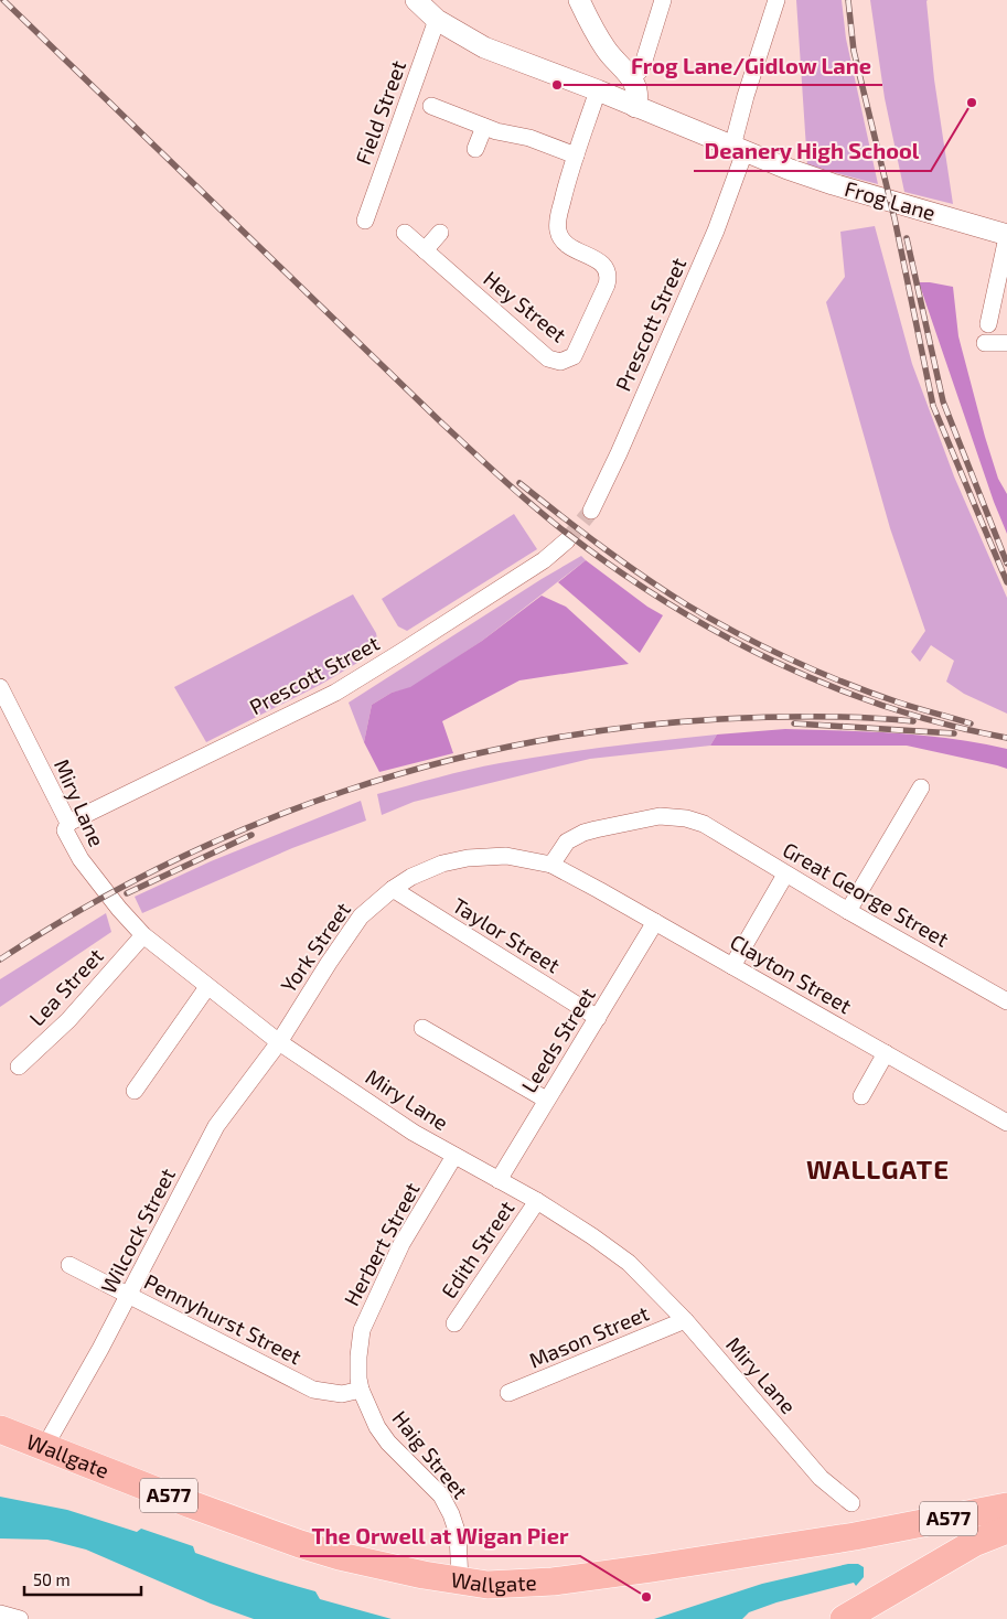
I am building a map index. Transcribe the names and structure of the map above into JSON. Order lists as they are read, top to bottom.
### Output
{
  "streets": {
    "highway": ["Wallgate", "A577"],
    "street": [
      "Field Street",
      "Frog Lane",
      "Hey Street",
      "Prescott Street",
      "Miry Lane",
      "Great George Street",
      "Taylor Street",
      "York Street",
      "Clayton Street",
      "Lea Street",
      "Leeds Street",
      "Wilcock Street",
      "Herbert Street",
      "Edith Street",
      "Pennyhurst Street",
      "Mason Street",
      "Haig Street"
    ]
  },
  "crossings": [
    ["Field Street", "Frog Lane"],
    ["Frog Lane", "Prescott Street"],
    ["Prescott Street", "Miry Lane"],
    ["Miry Lane", "York Street"],
    ["Miry Lane", "Lea Street"],
    ["Miry Lane", "Leeds Street"],
    ["Miry Lane", "Wilcock Street"],
    ["Miry Lane", "Herbert Street"],
    ["Miry Lane", "Edith Street"],
    ["Miry Lane", "Mason Street"],
    ["Great George Street", "York Street"],
    ["Great George Street", "Clayton Street"],
    ["Taylor Street", "York Street"],
    ["Taylor Street", "Leeds Street"],
    ["York Street", "Clayton Street"],
    ["York Street", "Wilcock Street"],
    ["Clayton Street", "Leeds Street"],
    ["Wilcock Street", "Pennyhurst Street"],
    ["Wilcock Street", "Wallgate"],
    ["Herbert Street", "Pennyhurst Street"],
    ["Herbert Street", "Haig Street"],
    ["Pennyhurst Street", "Haig Street"],
    ["Haig Street", "Wallgate"]
  ],
  "districts": ["WALLGATE"],
  "places": ["Frog Lane/Gidlow Lane", "Deanery High School", "The Orwell at Wigan Pier"],
  "scale_bar": "50 m"
}
